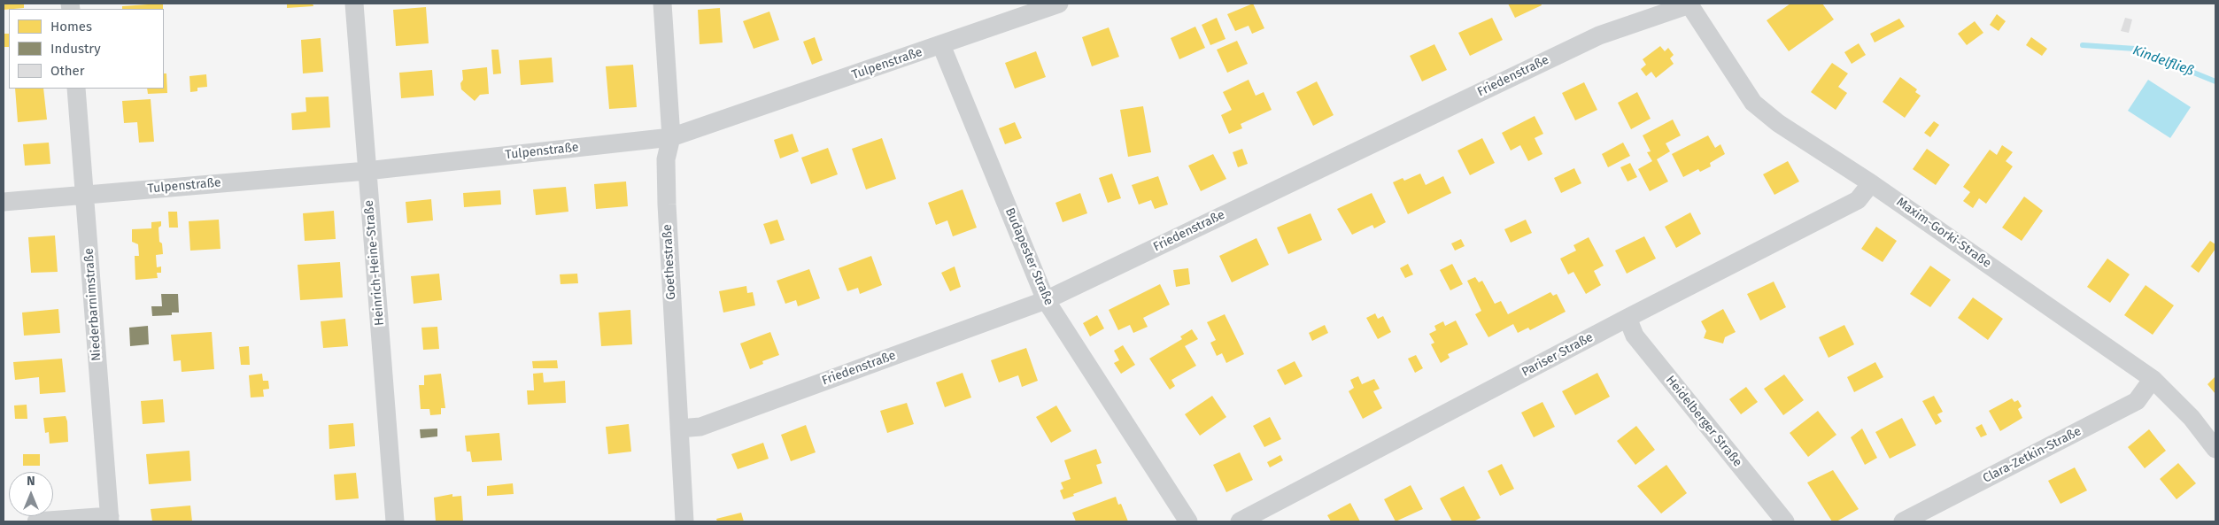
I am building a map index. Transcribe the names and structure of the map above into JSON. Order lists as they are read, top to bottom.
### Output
{
  "streets": {
    "street": [
      "Tulpenstraße",
      "Friedenstraße",
      "Maxim-Gorki-Straße",
      "Budapester Straße",
      "Goethestraße",
      "Heinrich-Heine-Straße",
      "Niederbarnimstraße",
      "Pariser Straße",
      "Heidelberger Straße",
      "Clara-Zetkin-Straße"
    ]
  },
  "crossings": [
    ["Tulpenstraße", "Budapester Straße"],
    ["Tulpenstraße", "Goethestraße"],
    ["Tulpenstraße", "Heinrich-Heine-Straße"],
    ["Tulpenstraße", "Niederbarnimstraße"],
    ["Friedenstraße", "Maxim-Gorki-Straße"],
    ["Friedenstraße", "Budapester Straße"],
    ["Friedenstraße", "Goethestraße"],
    ["Maxim-Gorki-Straße", "Pariser Straße"],
    ["Maxim-Gorki-Straße", "Clara-Zetkin-Straße"],
    ["Pariser Straße", "Heidelberger Straße"]
  ],
  "water": ["Kindelfließ"],
  "legend": ["Homes", "Industry", "Other"],
  "north": "top"
}
